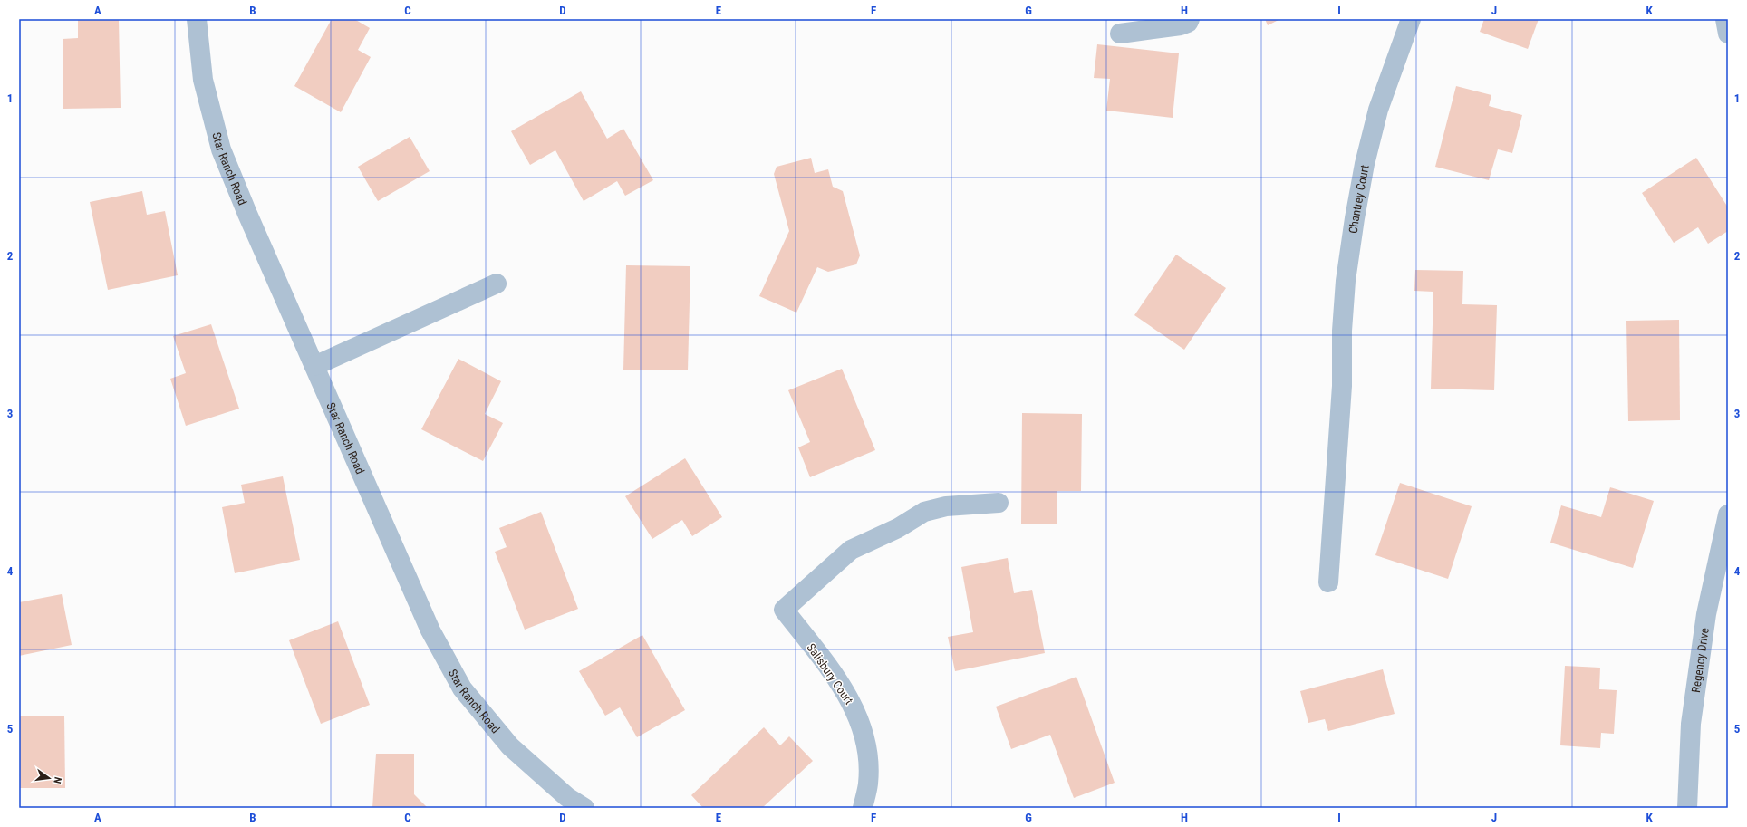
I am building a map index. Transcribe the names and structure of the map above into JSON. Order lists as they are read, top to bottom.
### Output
{
  "streets": {
    "street": [
      "Star Ranch Road",
      "Chantrey Court",
      "Regency Drive",
      "Salisbury Court"
    ]
  },
  "north": "right",
  "grid": {
    "columns": [
      "A",
      "B",
      "C",
      "D",
      "E",
      "F",
      "G",
      "H",
      "I",
      "J",
      "K"
    ],
    "rows": [
      "1",
      "2",
      "3",
      "4",
      "5"
    ]
  }
}
